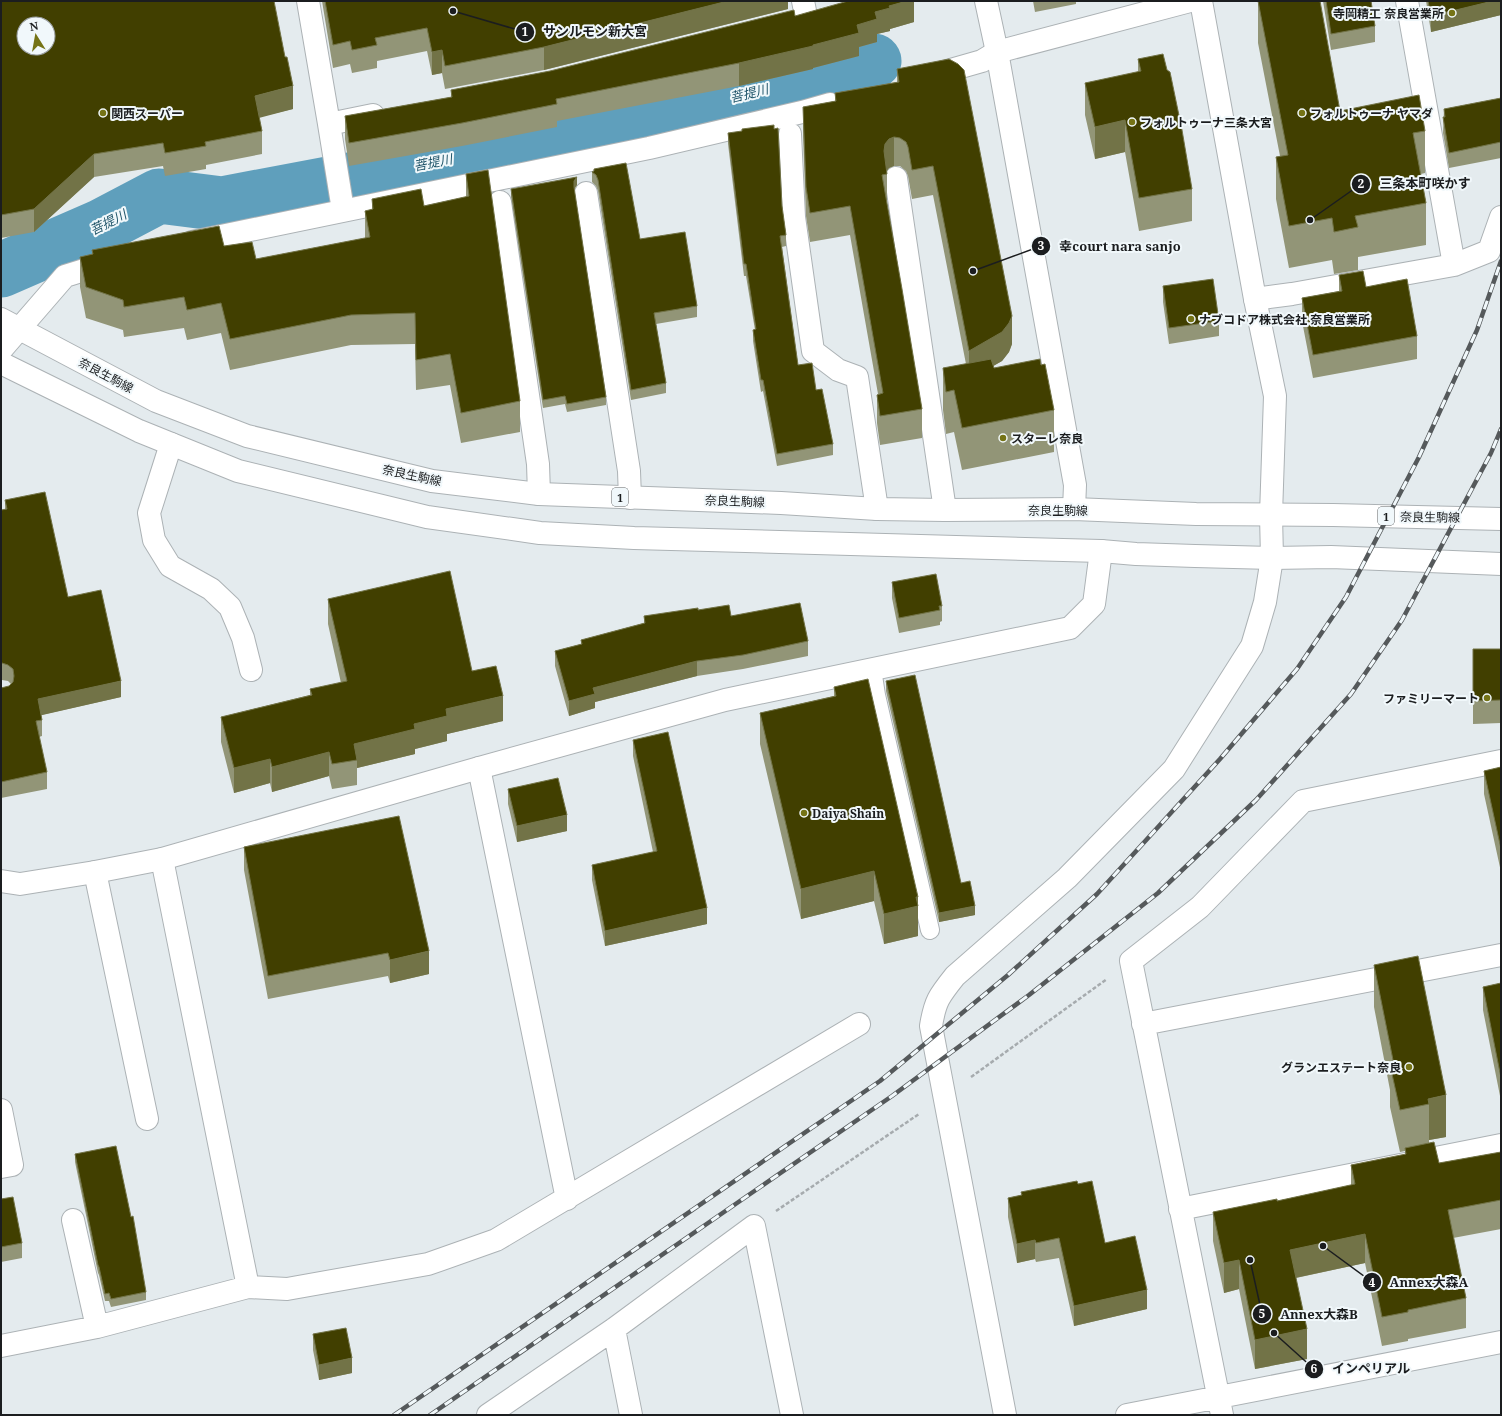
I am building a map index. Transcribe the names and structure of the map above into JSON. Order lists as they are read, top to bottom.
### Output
{
  "streets": {
    "street": ["奈良生駒線", "1"]
  },
  "water": ["菩提川"],
  "places": [
    "サンルモン新大宮",
    "寺岡精工 奈良営業所",
    "関西スーパー",
    "フォルトゥーナ ヤマダ",
    "フォルトゥーナ三条大宮",
    "三条本町咲かす",
    "幸court nara sanjo",
    "ナブコドア株式会社 奈良営業所",
    "スターレ奈良",
    "ファミリーマート",
    "Daiya Shain",
    "グランエステート奈良",
    "Annex大森A",
    "Annex大森B",
    "インペリアル"
  ],
  "north": "top"
}
